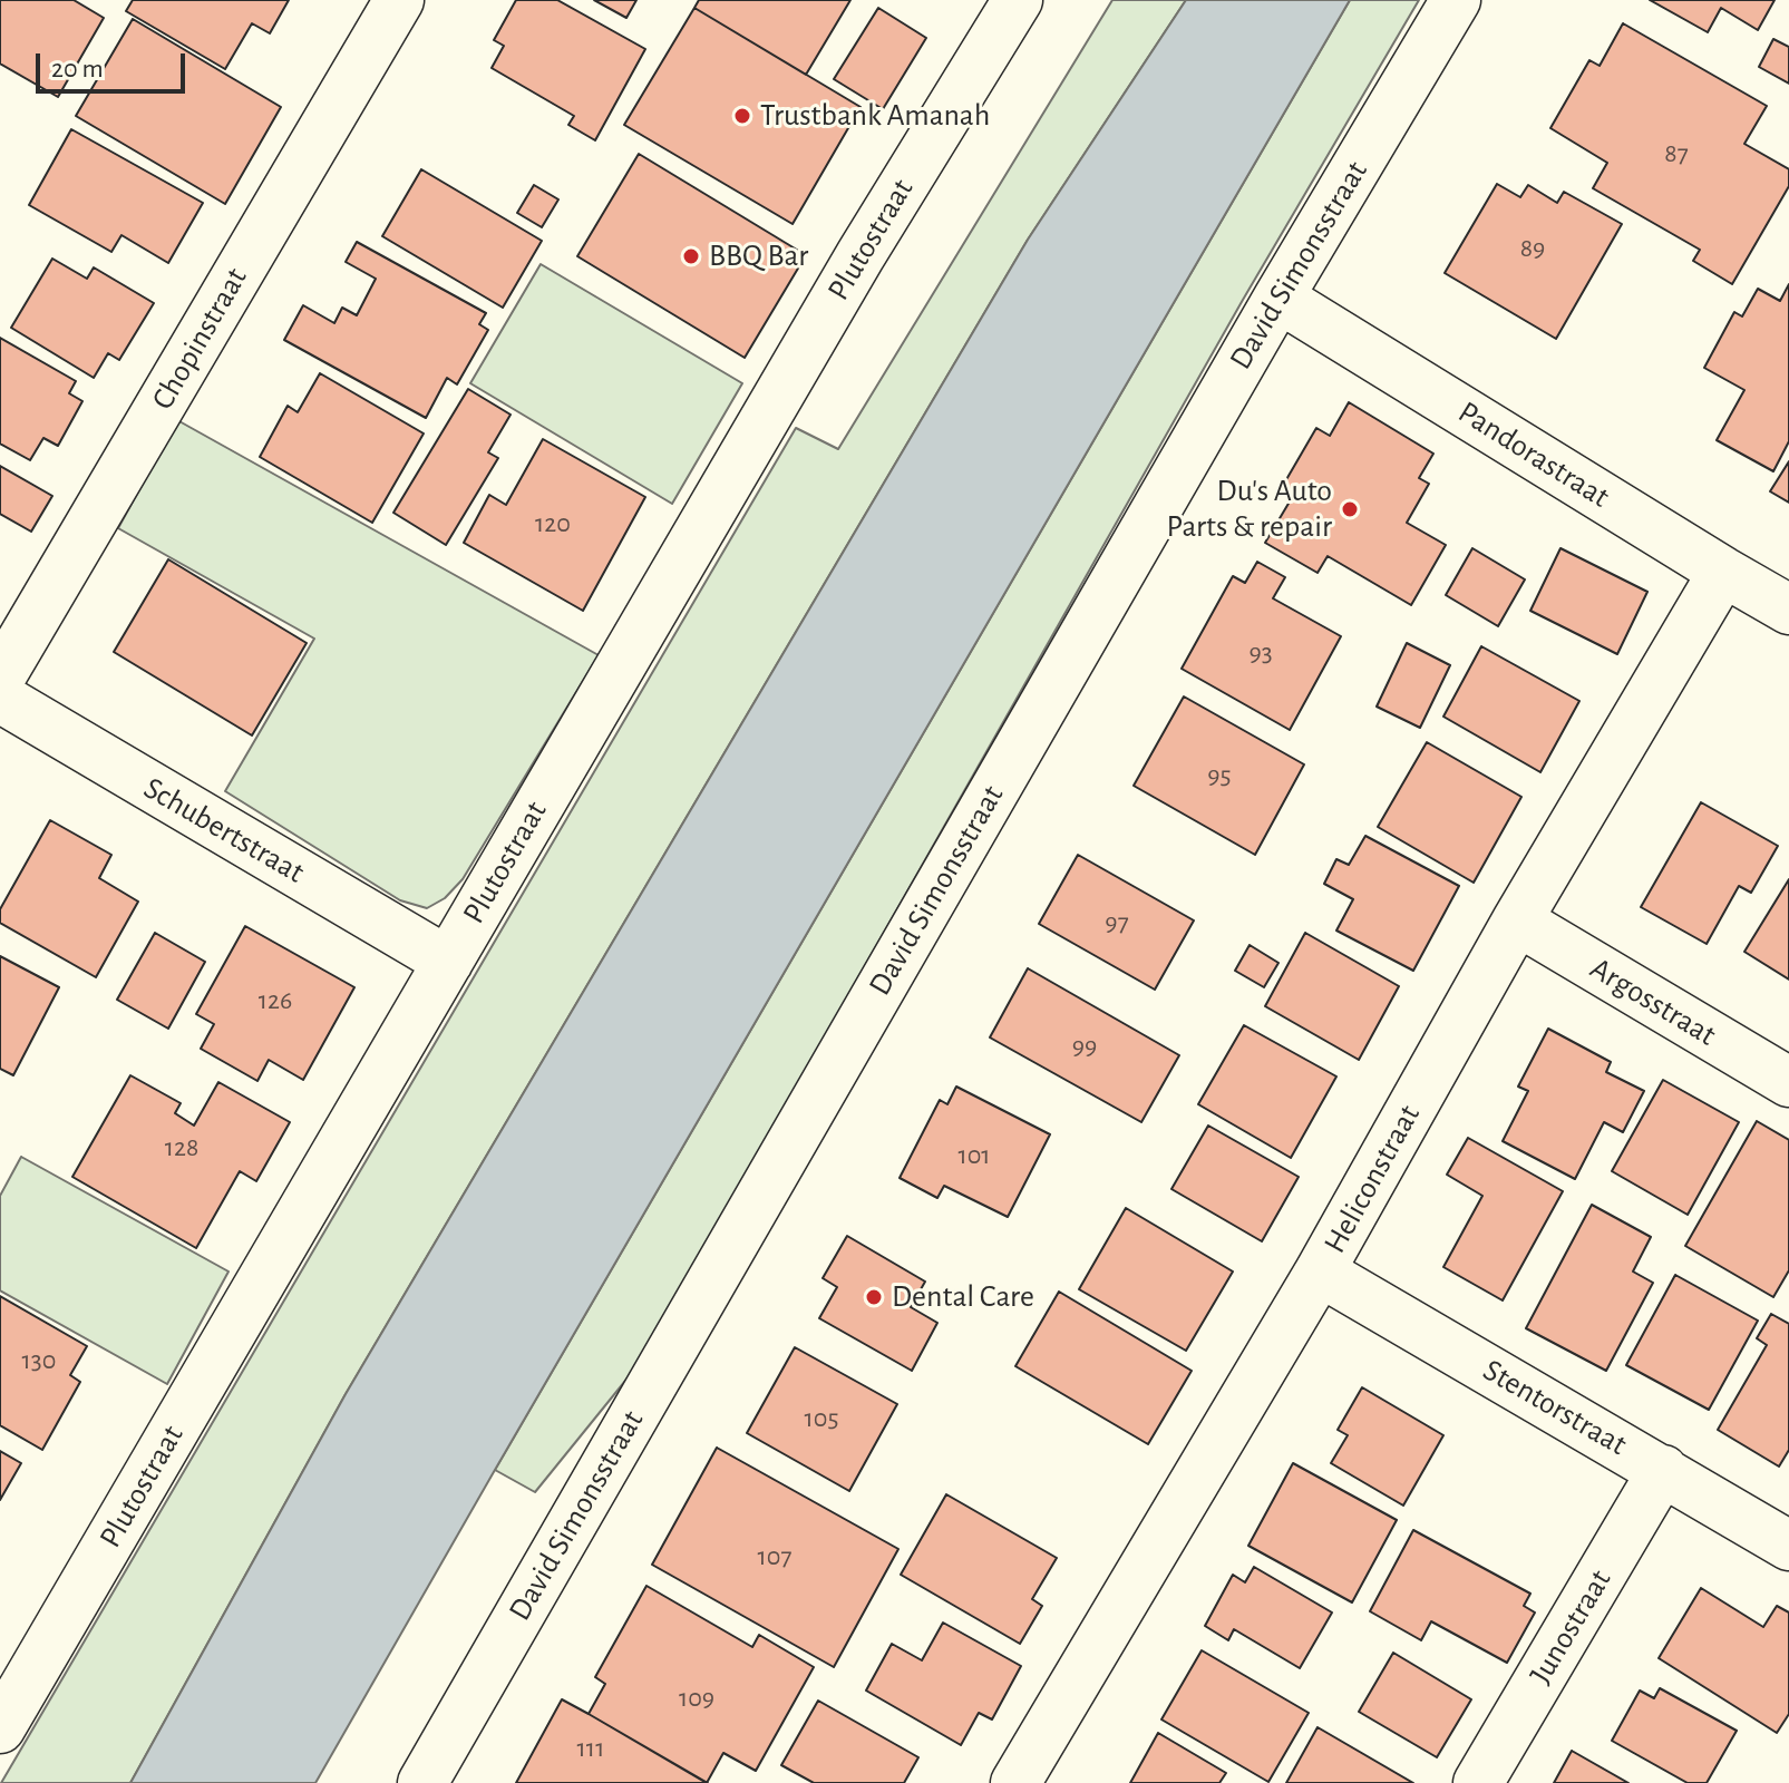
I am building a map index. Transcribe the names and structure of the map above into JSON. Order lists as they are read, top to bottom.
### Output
{
  "streets": {
    "street": [
      "Plutostraat",
      "David Simonsstraat",
      "Chopinstraat",
      "Pandorastraat",
      "Schubertstraat",
      "Argosstraat",
      "Heliconstraat",
      "Stentorstraat",
      "Junostraat"
    ]
  },
  "crossings": [
    ["Plutostraat", "Schubertstraat"],
    ["David Simonsstraat", "Pandorastraat"],
    ["Pandorastraat", "Heliconstraat"],
    ["Argosstraat", "Heliconstraat"],
    ["Heliconstraat", "Stentorstraat"],
    ["Stentorstraat", "Junostraat"]
  ],
  "places": [
    "Trustbank Amanah",
    "BBQ Bar",
    "Du's Auto Parts & repair",
    "Dental Care"
  ],
  "house_numbers": [
    "87",
    "89",
    "120",
    "93",
    "95",
    "97",
    "126",
    "99",
    "128",
    "101",
    "130",
    "105",
    "107",
    "109",
    "111"
  ],
  "scale_bar": "20 m"
}
